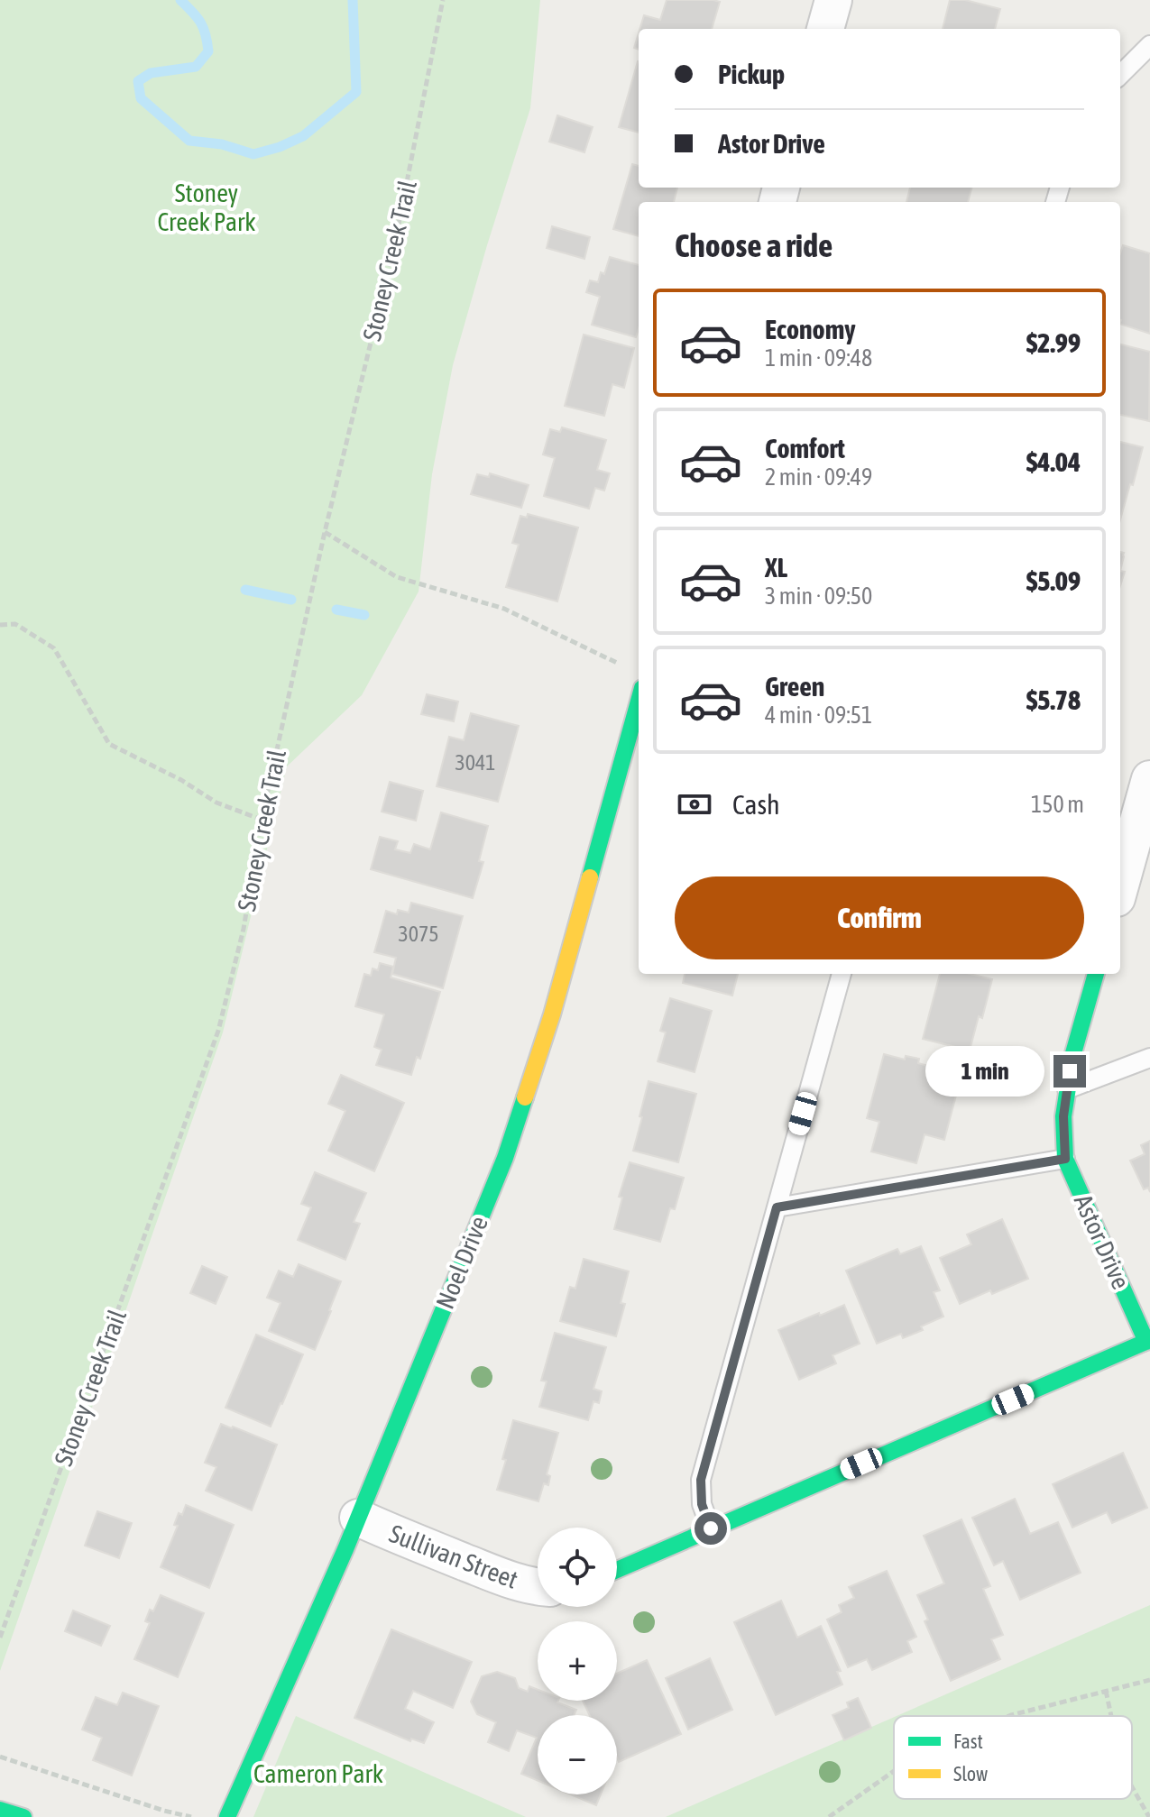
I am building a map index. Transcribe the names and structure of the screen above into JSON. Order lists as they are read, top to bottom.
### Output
{
  "streets": {
    "street": ["Astor Drive", "Noel Drive", "Sullivan Street"],
    "path": ["Stoney Creek Trail"]
  },
  "crossings": [
    ["Noel Drive", "Sullivan Street"]
  ],
  "parks": ["Stoney Creek Park", "Cameron Park"],
  "house_numbers": ["3041", "3075"],
  "legend": ["Fast", "Slow"],
  "page": {
    "banner": ["Pickup", "Astor Drive"],
    "heading": "Choose a ride",
    "list": [
      {
        "name": "Economy",
        "note": "1 min · 09:48",
        "value": "$2.99"
      },
      {
        "name": "Comfort",
        "note": "2 min · 09:49",
        "value": "$4.04"
      },
      {
        "name": "XL",
        "note": "3 min · 09:50",
        "value": "$5.09"
      },
      {
        "name": "Green",
        "note": "4 min · 09:51",
        "value": "$5.78"
      }
    ],
    "pay": ["Cash", "150 m"],
    "buttons": "Confirm",
    "bubble": "1 min",
    "map_buttons": ["+", "−"]
  }
}
